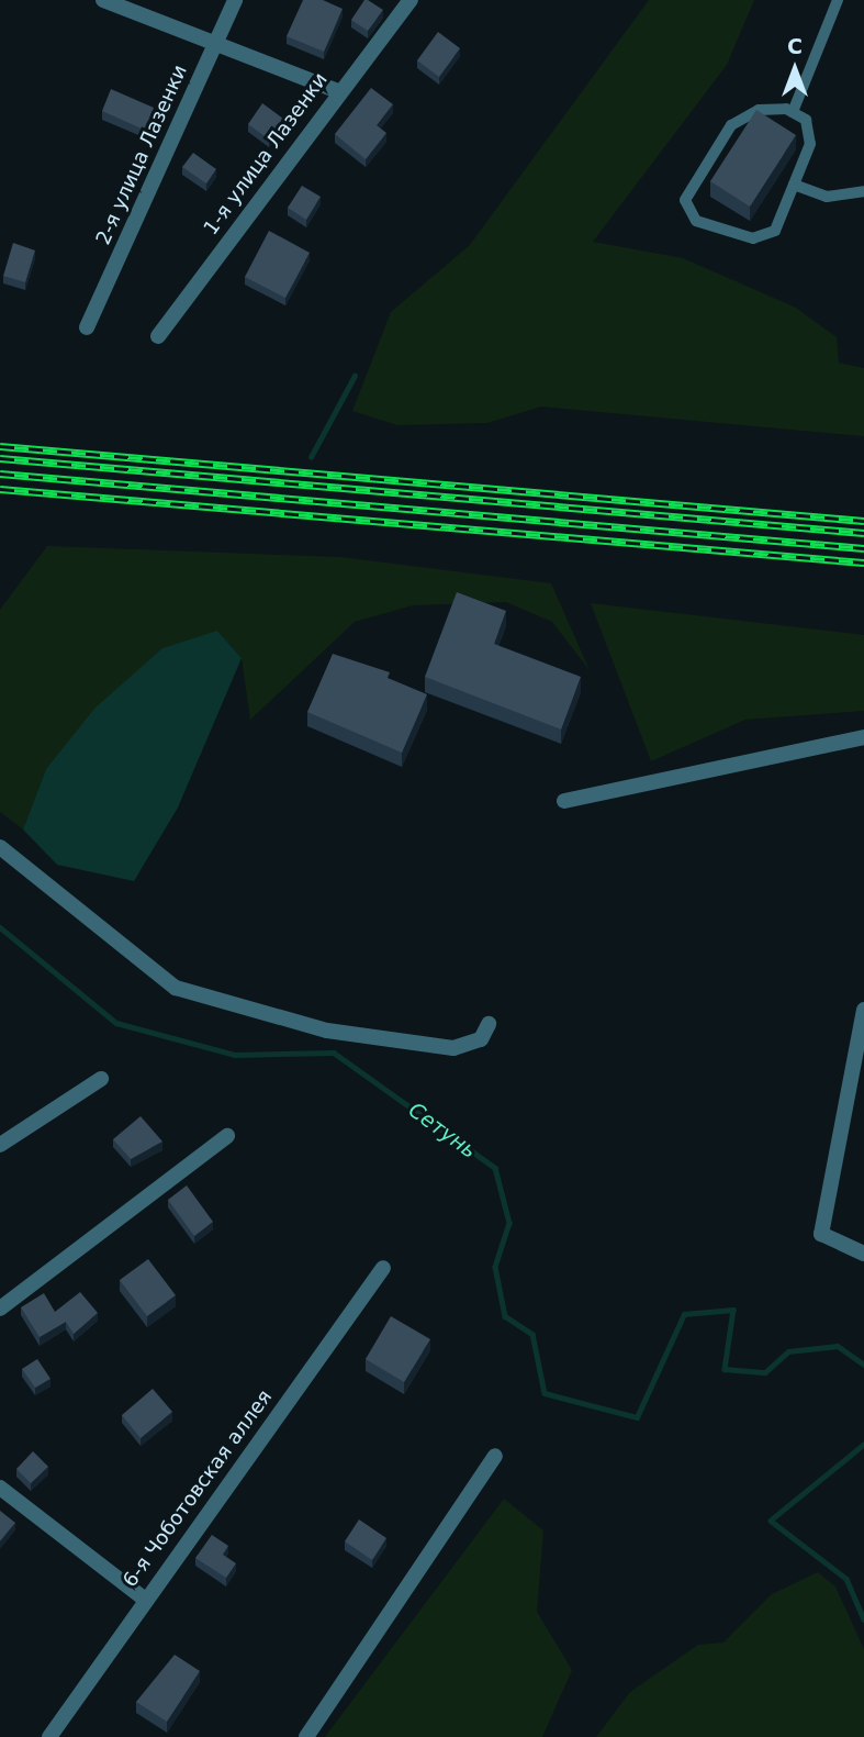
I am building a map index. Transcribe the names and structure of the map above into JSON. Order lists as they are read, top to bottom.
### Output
{
  "streets": {
    "street": ["1-я улица Лазенки", "2-я улица Лазенки", "6-я Чоботовская аллея"]
  },
  "water": ["Сетунь"],
  "north": "top"
}
